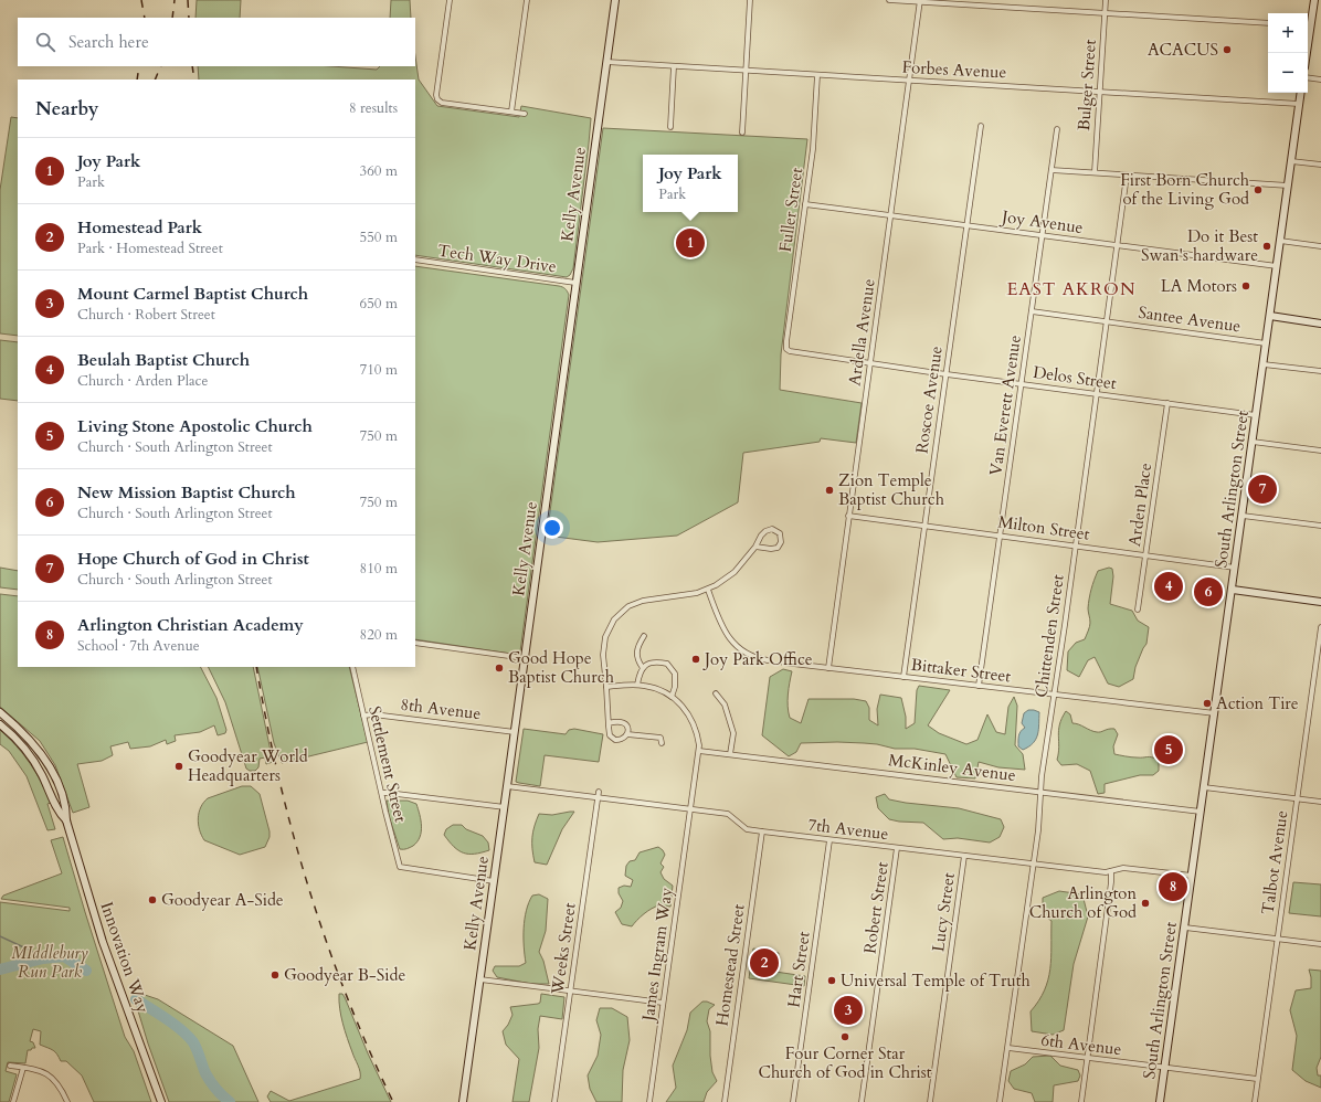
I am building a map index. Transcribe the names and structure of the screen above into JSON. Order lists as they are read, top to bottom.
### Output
{
  "streets": {
    "main road": ["Kelly Avenue", "South Arlington Street", "Innovation Way"],
    "street": [
      "Forbes Avenue",
      "Bulger Street",
      "Fuller Street",
      "Joy Avenue",
      "Tech Way Drive",
      "Santee Avenue",
      "Ardella Avenue",
      "Delos Street",
      "Roscoe Avenue",
      "Van Everett Avenue",
      "Arden Place",
      "Milton Street",
      "Chittenden Street",
      "Bittaker Street",
      "8th Avenue",
      "Settlement Street",
      "McKinley Avenue",
      "7th Avenue",
      "Talbot Avenue",
      "Robert Street",
      "Lucy Street",
      "Weeks Street",
      "James Ingram Way",
      "Homestead Street",
      "Hart Street",
      "6th Avenue"
    ]
  },
  "crossings": [
    ["Forbes Avenue", "Bulger Street"],
    ["Forbes Avenue", "Kelly Avenue"],
    ["Forbes Avenue", "Fuller Street"],
    ["Forbes Avenue", "Ardella Avenue"],
    ["Forbes Avenue", "South Arlington Street"],
    ["Kelly Avenue", "Tech Way Drive"],
    ["Kelly Avenue", "8th Avenue"],
    ["Kelly Avenue", "Settlement Street"],
    ["Kelly Avenue", "7th Avenue"],
    ["Fuller Street", "Joy Avenue"],
    ["Fuller Street", "Delos Street"],
    ["Joy Avenue", "Ardella Avenue"],
    ["Joy Avenue", "Roscoe Avenue"],
    ["Joy Avenue", "Van Everett Avenue"],
    ["Joy Avenue", "South Arlington Street"],
    ["Joy Avenue", "Chittenden Street"],
    ["Santee Avenue", "Van Everett Avenue"],
    ["Santee Avenue", "South Arlington Street"],
    ["Santee Avenue", "Chittenden Street"],
    ["Ardella Avenue", "Delos Street"],
    ["Ardella Avenue", "Milton Street"],
    ["Ardella Avenue", "Bittaker Street"],
    ["Delos Street", "Roscoe Avenue"],
    ["Delos Street", "Van Everett Avenue"],
    ["Delos Street", "South Arlington Street"],
    ["Delos Street", "Arden Place"],
    ["Delos Street", "Chittenden Street"],
    ["Roscoe Avenue", "Milton Street"],
    ["Roscoe Avenue", "Bittaker Street"],
    ["Van Everett Avenue", "Milton Street"],
    ["Van Everett Avenue", "Bittaker Street"],
    ["South Arlington Street", "Milton Street"],
    ["South Arlington Street", "Bittaker Street"],
    ["South Arlington Street", "McKinley Avenue"],
    ["South Arlington Street", "7th Avenue"],
    ["South Arlington Street", "6th Avenue"],
    ["Arden Place", "Milton Street"],
    ["Milton Street", "Chittenden Street"],
    ["Chittenden Street", "Bittaker Street"],
    ["Chittenden Street", "McKinley Avenue"],
    ["Chittenden Street", "7th Avenue"],
    ["Chittenden Street", "6th Avenue"],
    ["8th Avenue", "Settlement Street"],
    ["7th Avenue", "Robert Street"],
    ["7th Avenue", "Lucy Street"],
    ["7th Avenue", "Weeks Street"],
    ["7th Avenue", "James Ingram Way"],
    ["7th Avenue", "Homestead Street"],
    ["7th Avenue", "Hart Street"],
    ["Talbot Avenue", "6th Avenue"]
  ],
  "districts": ["EAST AKRON"],
  "parks": ["MIddlebury Run Park"],
  "places": [
    "ACACUS",
    "First Born Church of the Living God",
    "Do it Best Swan's hardware",
    "LA Motors",
    "Zion Temple Baptist Church",
    "Joy Park Office",
    "Good Hope Baptist Church",
    "Action Tire",
    "Goodyear World Headquarters",
    "Goodyear A-Side",
    "Arlington Church of God",
    "Goodyear B-Side",
    "Universal Temple of Truth",
    "Four Corner Star Church of God in Christ"
  ],
  "page": {
    "map_buttons": ["+", "−"],
    "search": "Search here",
    "heading": ["Nearby", "8 results"],
    "list": [
      {
        "mark": "1",
        "name": "Joy Park",
        "note": "Park",
        "value": "360 m"
      },
      {
        "mark": "2",
        "name": "Homestead Park",
        "note": "Park · Homestead Street",
        "value": "550 m"
      },
      {
        "mark": "3",
        "name": "Mount Carmel Baptist Church",
        "note": "Church · Robert Street",
        "value": "650 m"
      },
      {
        "mark": "4",
        "name": "Beulah Baptist Church",
        "note": "Church · Arden Place",
        "value": "710 m"
      },
      {
        "mark": "5",
        "name": "Living Stone Apostolic Church",
        "note": "Church · South Arlington Street",
        "value": "750 m"
      },
      {
        "mark": "6",
        "name": "New Mission Baptist Church",
        "note": "Church · South Arlington Street",
        "value": "750 m"
      },
      {
        "mark": "7",
        "name": "Hope Church of God in Christ",
        "note": "Church · South Arlington Street",
        "value": "810 m"
      },
      {
        "mark": "8",
        "name": "Arlington Christian Academy",
        "note": "School · 7th Avenue",
        "value": "820 m"
      }
    ],
    "popup": ["Joy Park", "Park"],
    "pins": [
      "1",
      "7",
      "4",
      "6",
      "5",
      "8",
      "2",
      "3"
    ]
  }
}
